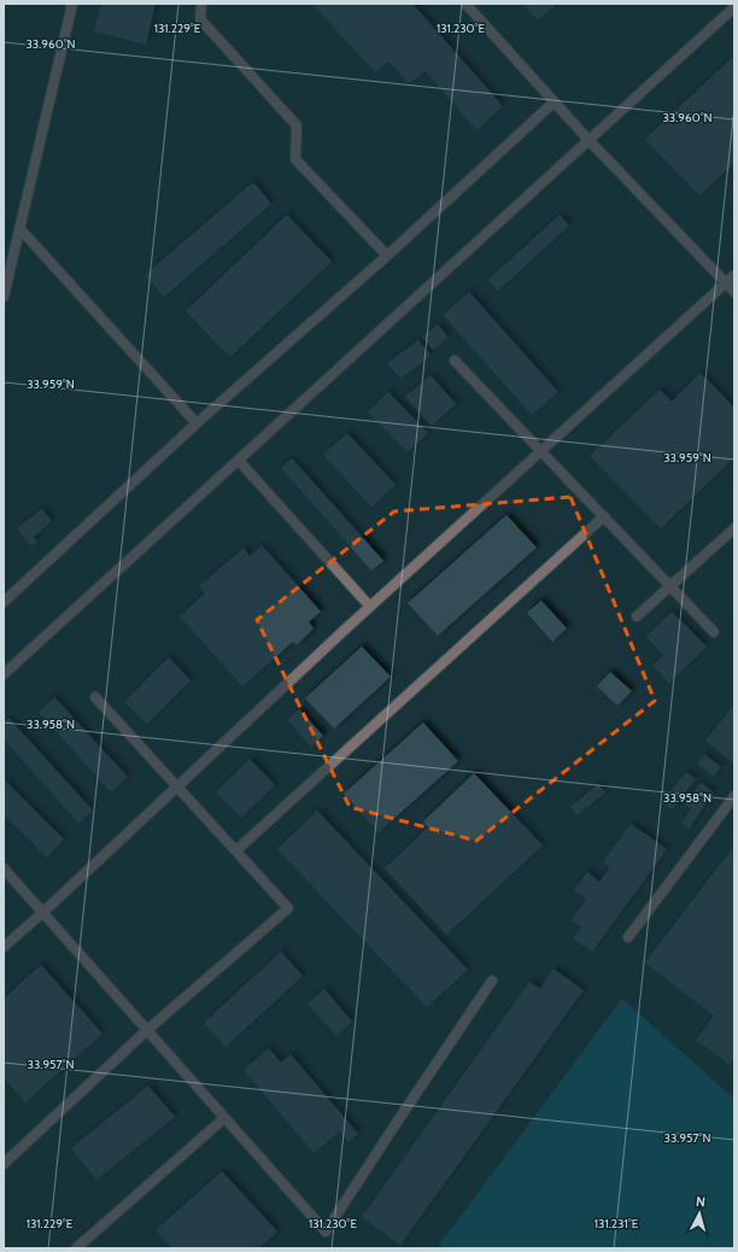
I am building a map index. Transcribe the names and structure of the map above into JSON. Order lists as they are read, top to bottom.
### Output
{
  "north": "top",
  "coordinates": [
    "131.229°E",
    "131.230°E",
    "33.960°N",
    "33.959°N",
    "33.958°N",
    "33.957°N",
    "131.231°E"
  ]
}
